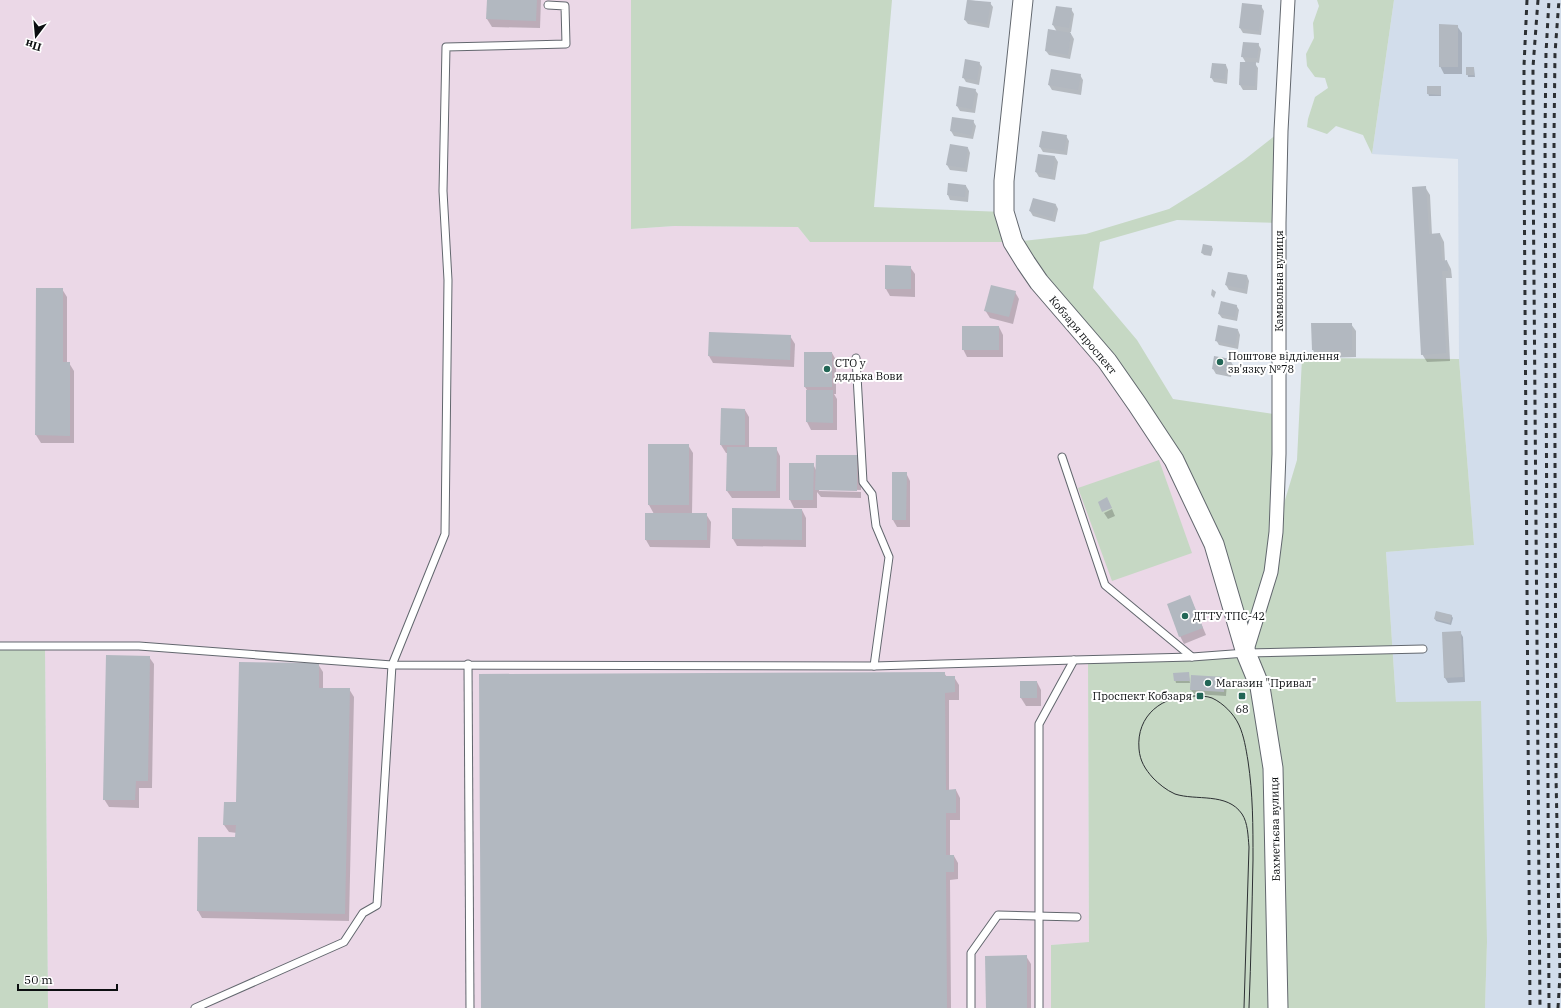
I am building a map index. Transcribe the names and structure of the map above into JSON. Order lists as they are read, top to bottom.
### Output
{
  "streets": {
    "main road": ["Кобзаря проспект", "Бахметьєва вулиця"],
    "street": ["Камвольна вулиця"]
  },
  "crossings": [
    ["Камвольна вулиця", "Кобзаря проспект"],
    ["Камвольна вулиця", "Бахметьєва вулиця"],
    ["Кобзаря проспект", "Бахметьєва вулиця"]
  ],
  "places": {
    "other": [
      "Поштове відділення зв'язку №78",
      "СТО у дядька Вови",
      "ДТТУ ТПС-42",
      "Магазин \"Привал\""
    ],
    "transit": ["Проспект Кобзаря", "68"]
  },
  "scale_bar": "50 m",
  "north": "bottom"
}
